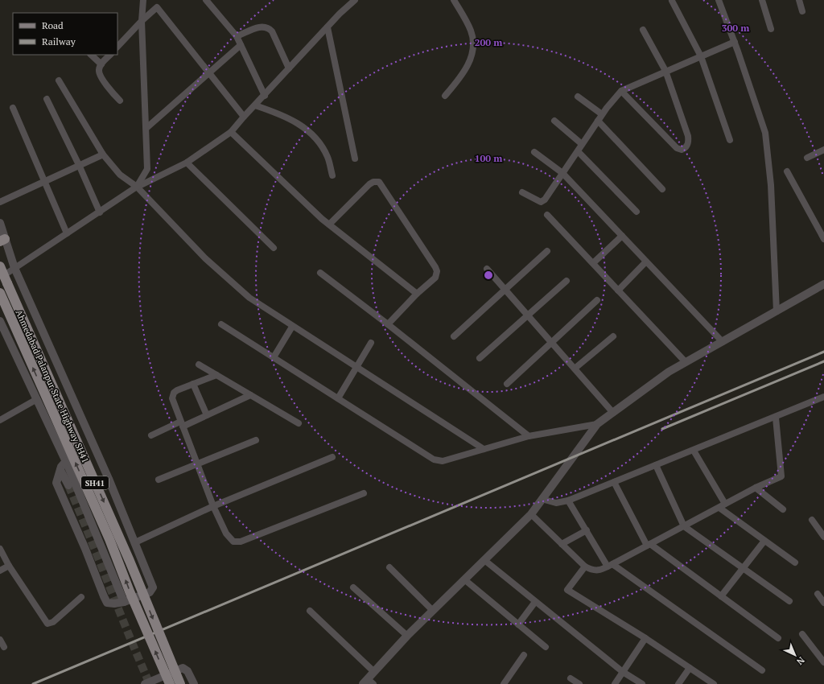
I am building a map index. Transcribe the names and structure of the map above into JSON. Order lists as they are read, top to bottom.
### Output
{
  "streets": {
    "main road": ["Ahmedabad Palanpur State Highway SH41", "SH41"]
  },
  "legend": ["Road", "Railway"],
  "north": "bottom right",
  "rings": ["300 m", "200 m", "100 m"]
}
